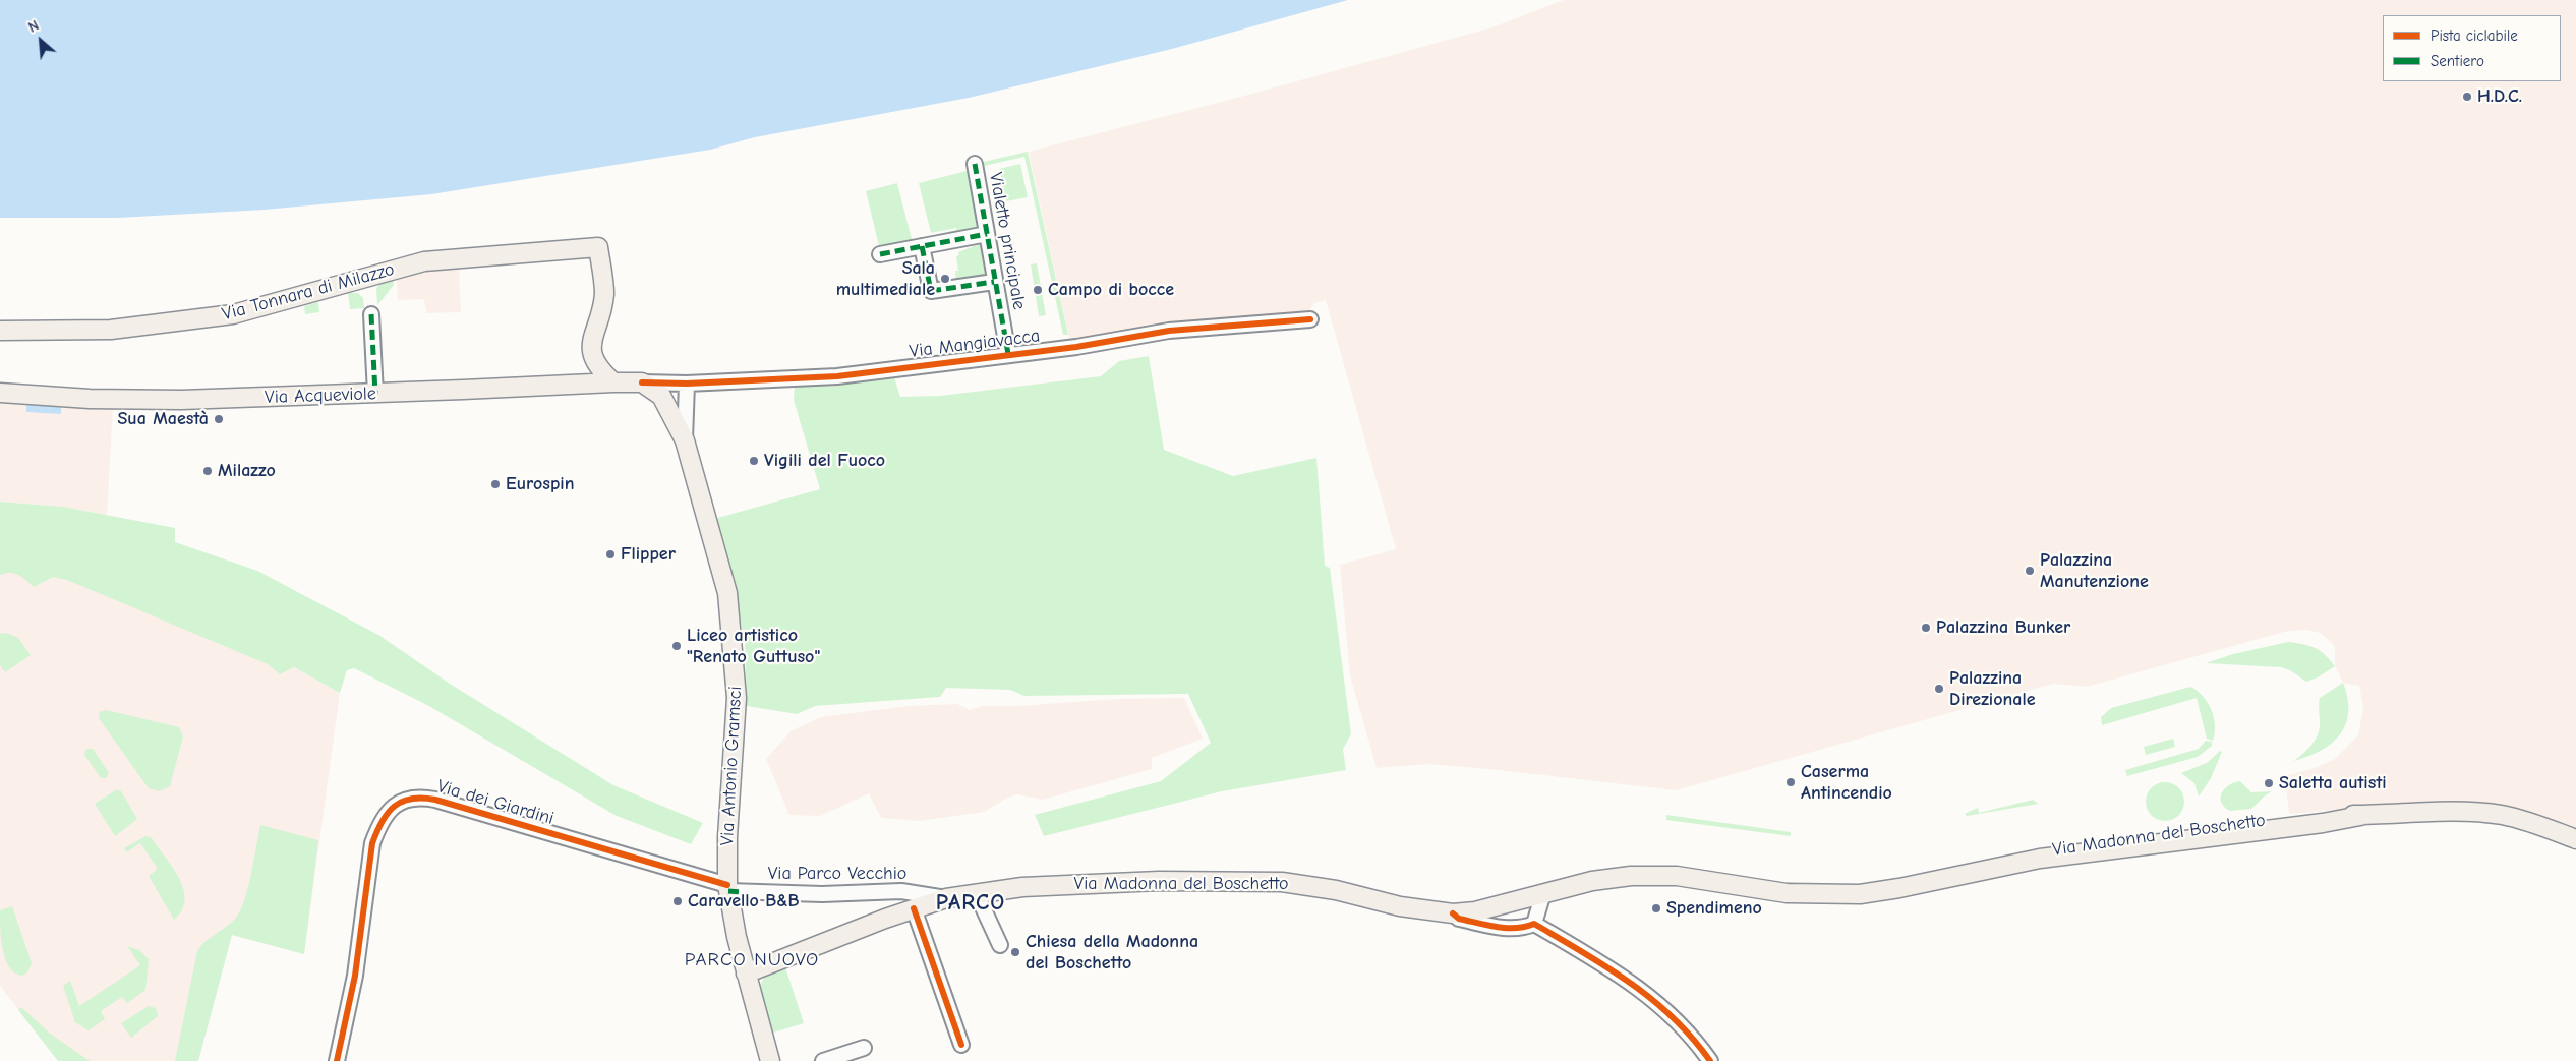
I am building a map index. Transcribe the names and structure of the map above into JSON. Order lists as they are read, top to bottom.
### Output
{
  "streets": {
    "main road": [
      "Via Tonnara di Milazzo",
      "Via Acqueviole",
      "Via Antonio Gramsci",
      "Via Madonna del Boschetto"
    ],
    "street": [
      "Vialetto principale",
      "Via Mangiavacca",
      "Via dei Giardini",
      "Via Parco Vecchio"
    ]
  },
  "crossings": [
    ["Vialetto principale", "Via Mangiavacca"],
    ["Via Tonnara di Milazzo", "Via Acqueviole"],
    ["Via Mangiavacca", "Via Acqueviole"],
    ["Via Mangiavacca", "Via Antonio Gramsci"],
    ["Via Acqueviole", "Via Antonio Gramsci"],
    ["Via Antonio Gramsci", "Via dei Giardini"],
    ["Via Antonio Gramsci", "Via Madonna del Boschetto"],
    ["Via Antonio Gramsci", "Via Parco Vecchio"],
    ["Via dei Giardini", "Via Parco Vecchio"],
    ["Via Madonna del Boschetto", "Via Parco Vecchio"]
  ],
  "districts": ["PARCO", "PARCO NUOVO"],
  "places": [
    "H.D.C.",
    "Sala multimediale",
    "Campo di bocce",
    "Sua Maestà",
    "Vigili del Fuoco",
    "Milazzo",
    "Eurospin",
    "Flipper",
    "Palazzina Manutenzione",
    "Palazzina Bunker",
    "Liceo artistico \"Renato Guttuso\"",
    "Palazzina Direzionale",
    "Caserma Antincendio",
    "Saletta autisti",
    "Caravello B&B",
    "Spendimeno",
    "Chiesa della Madonna del Boschetto"
  ],
  "legend": ["Pista ciclabile", "Sentiero"],
  "north": "top left"
}
